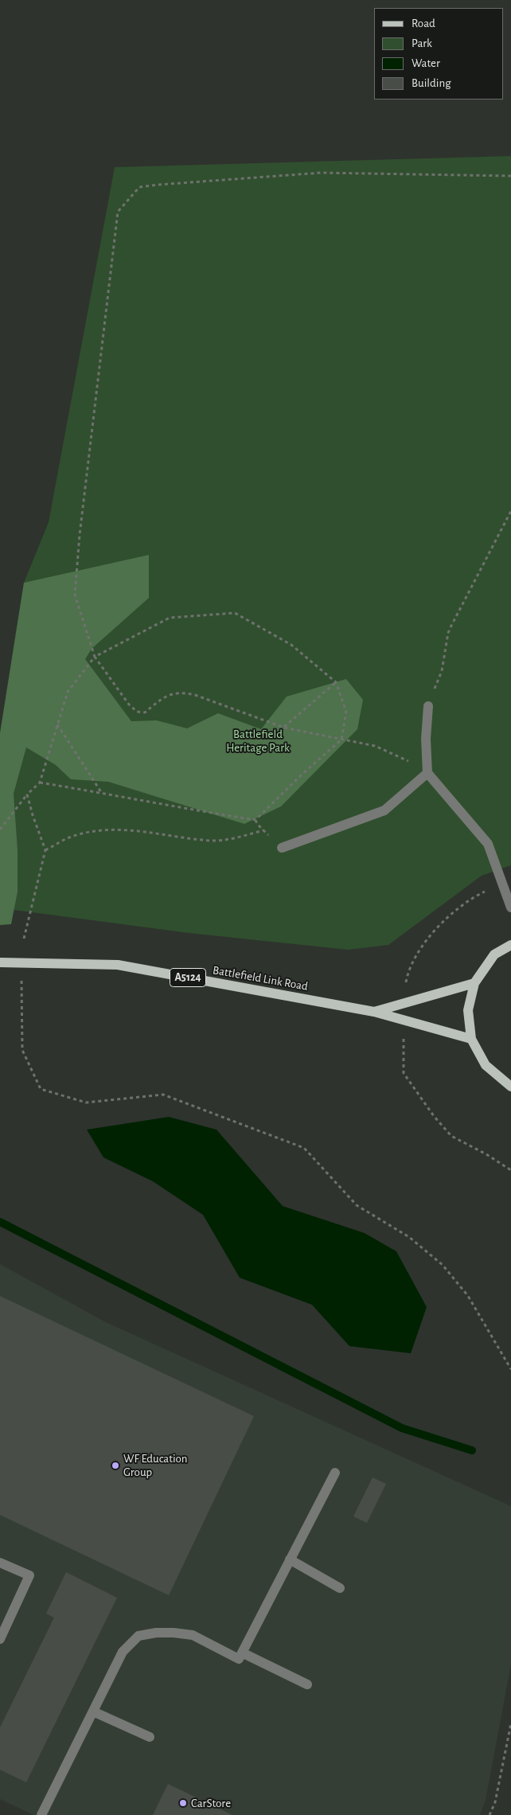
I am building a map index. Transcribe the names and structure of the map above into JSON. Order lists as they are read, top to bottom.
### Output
{
  "streets": {
    "main road": ["A5124", "Battlefield Link Road"]
  },
  "parks": ["Battlefield Heritage Park"],
  "places": ["WF Education Group", "CarStore"],
  "legend": [
    "Road",
    "Park",
    "Water",
    "Building"
  ]
}
